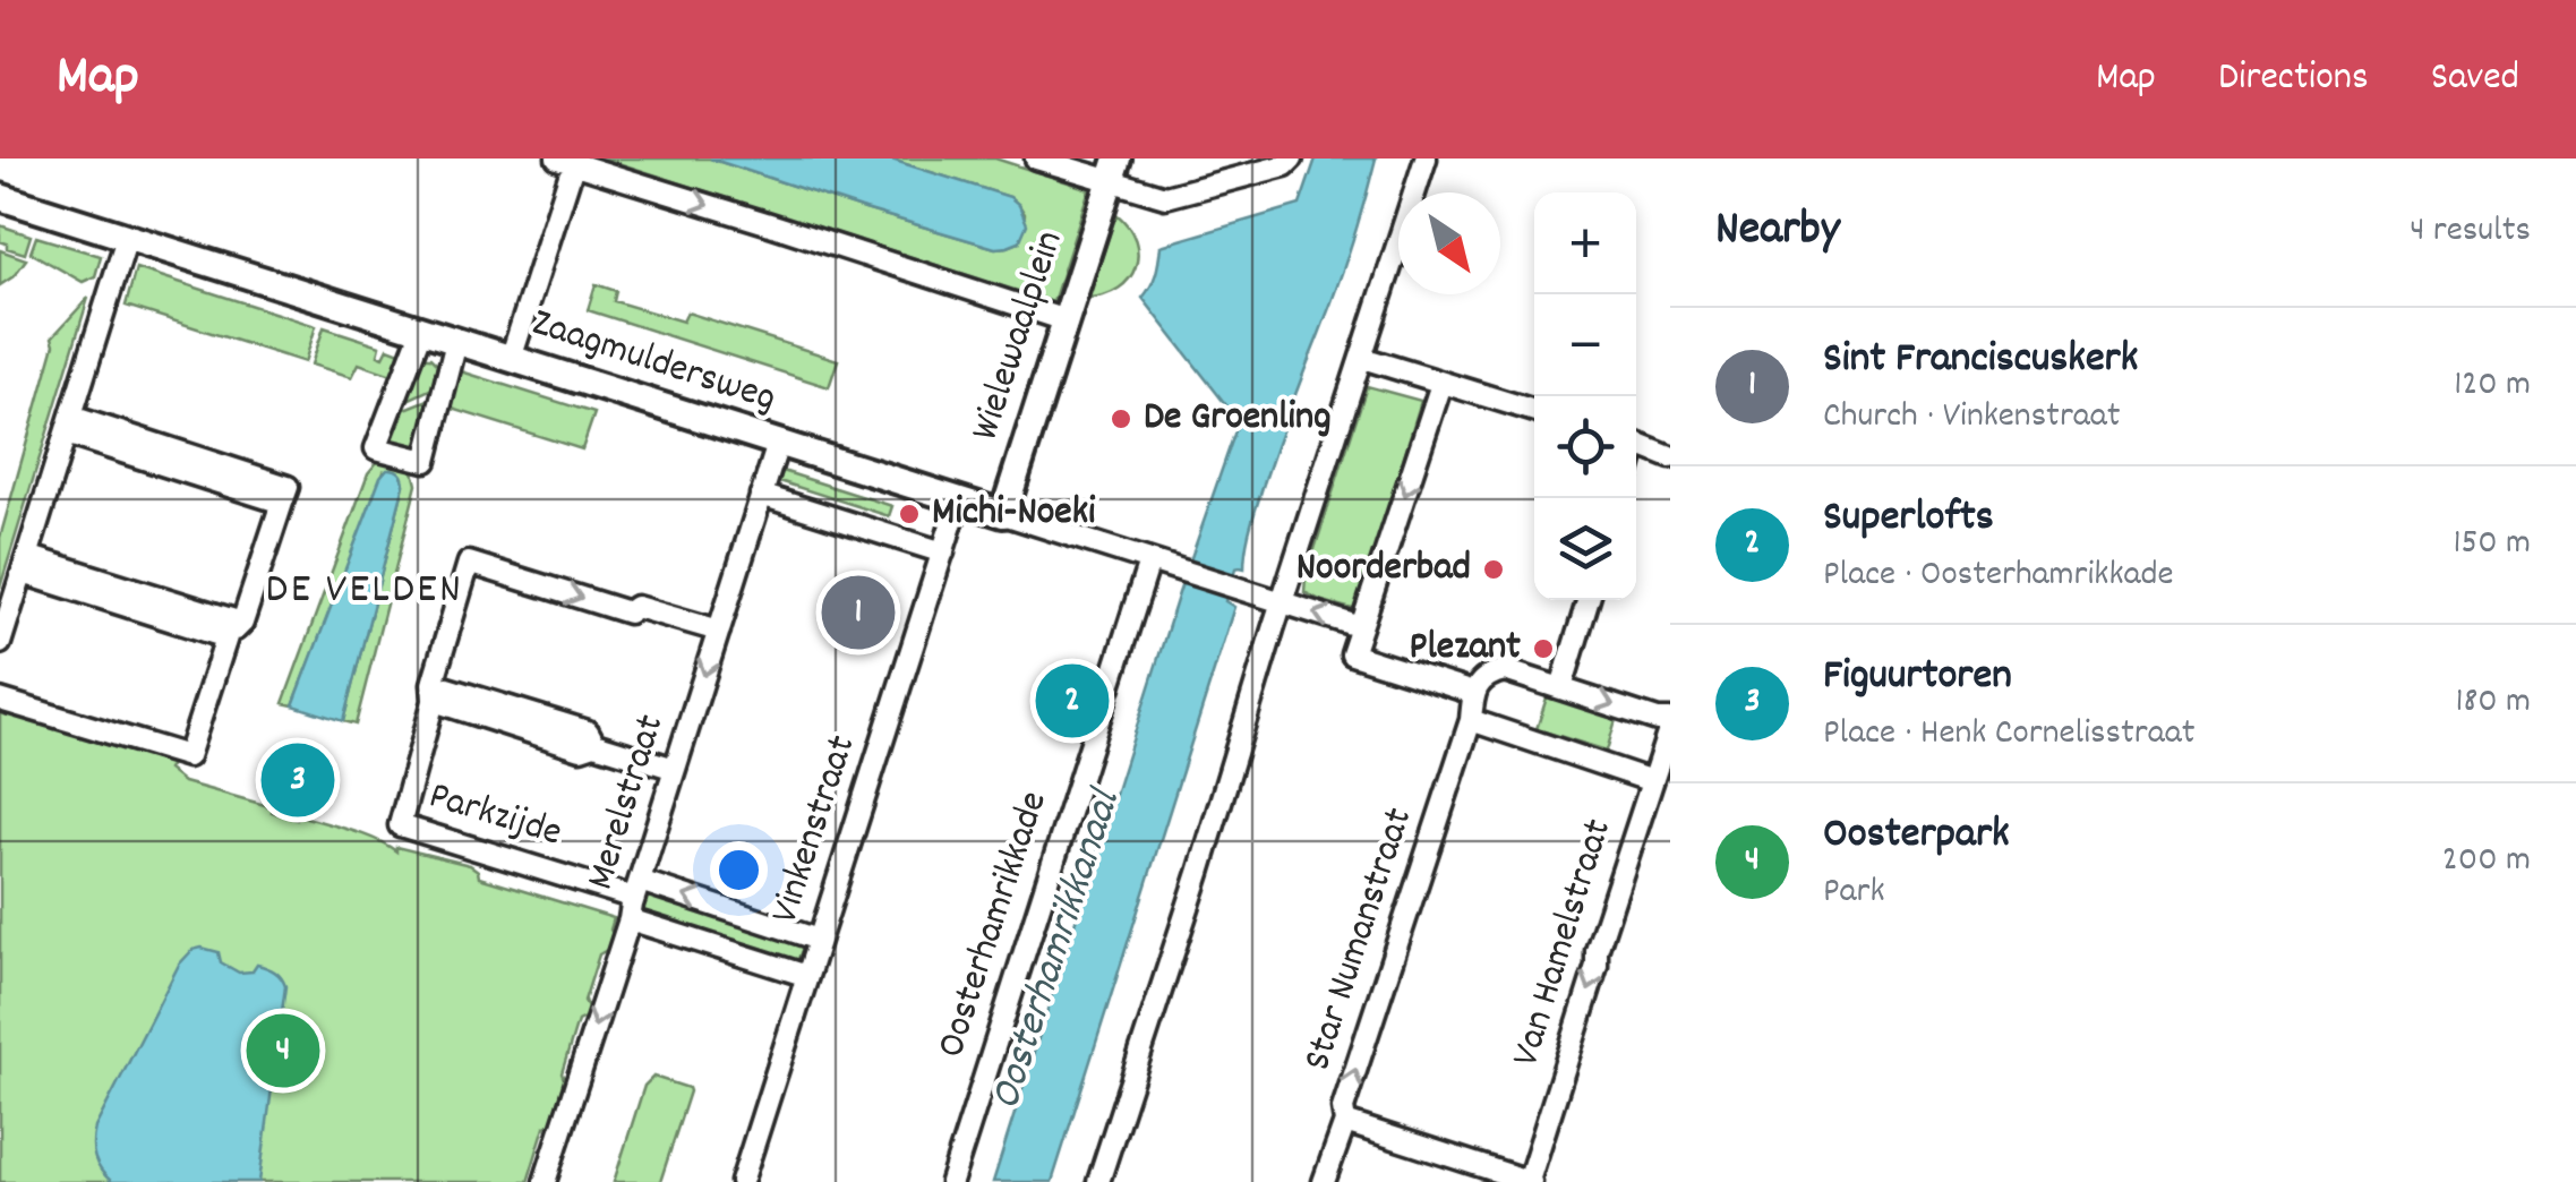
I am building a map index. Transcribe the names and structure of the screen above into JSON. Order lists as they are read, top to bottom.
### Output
{
  "streets": {
    "street": [
      "Wielewaalplein",
      "Zaagmuldersweg",
      "Merelstraat",
      "Parkzijde",
      "Vinkenstraat",
      "Oosterhamrikkade",
      "Star Numanstraat",
      "Van Hamelstraat"
    ]
  },
  "crossings": [
    ["Wielewaalplein", "Zaagmuldersweg"],
    ["Zaagmuldersweg", "Merelstraat"],
    ["Zaagmuldersweg", "Vinkenstraat"],
    ["Zaagmuldersweg", "Oosterhamrikkade"],
    ["Merelstraat", "Parkzijde"]
  ],
  "one_way": ["Merelstraat", "Star Numanstraat", "Van Hamelstraat"],
  "districts": ["DE VELDEN"],
  "water": ["Oosterhamrikkanaal"],
  "places": [
    "De Groenling",
    "Michi-Noeki",
    "Noorderbad",
    "Plezant"
  ],
  "north": "bottom right",
  "page": {
    "header": "Map",
    "nav": ["Map", "Directions", "Saved"],
    "heading": ["Nearby", "4 results"],
    "map_buttons": ["+", "−"],
    "list": [
      {
        "mark": "1",
        "name": "Sint Franciscuskerk",
        "note": "Church · Vinkenstraat",
        "value": "120 m"
      },
      {
        "mark": "2",
        "name": "Superlofts",
        "note": "Place · Oosterhamrikkade",
        "value": "150 m"
      },
      {
        "mark": "3",
        "name": "Figuurtoren",
        "note": "Place · Henk Cornelisstraat",
        "value": "180 m"
      },
      {
        "mark": "4",
        "name": "Oosterpark",
        "note": "Park",
        "value": "200 m"
      }
    ],
    "pins": [
      "1",
      "2",
      "3",
      "4"
    ]
  }
}
